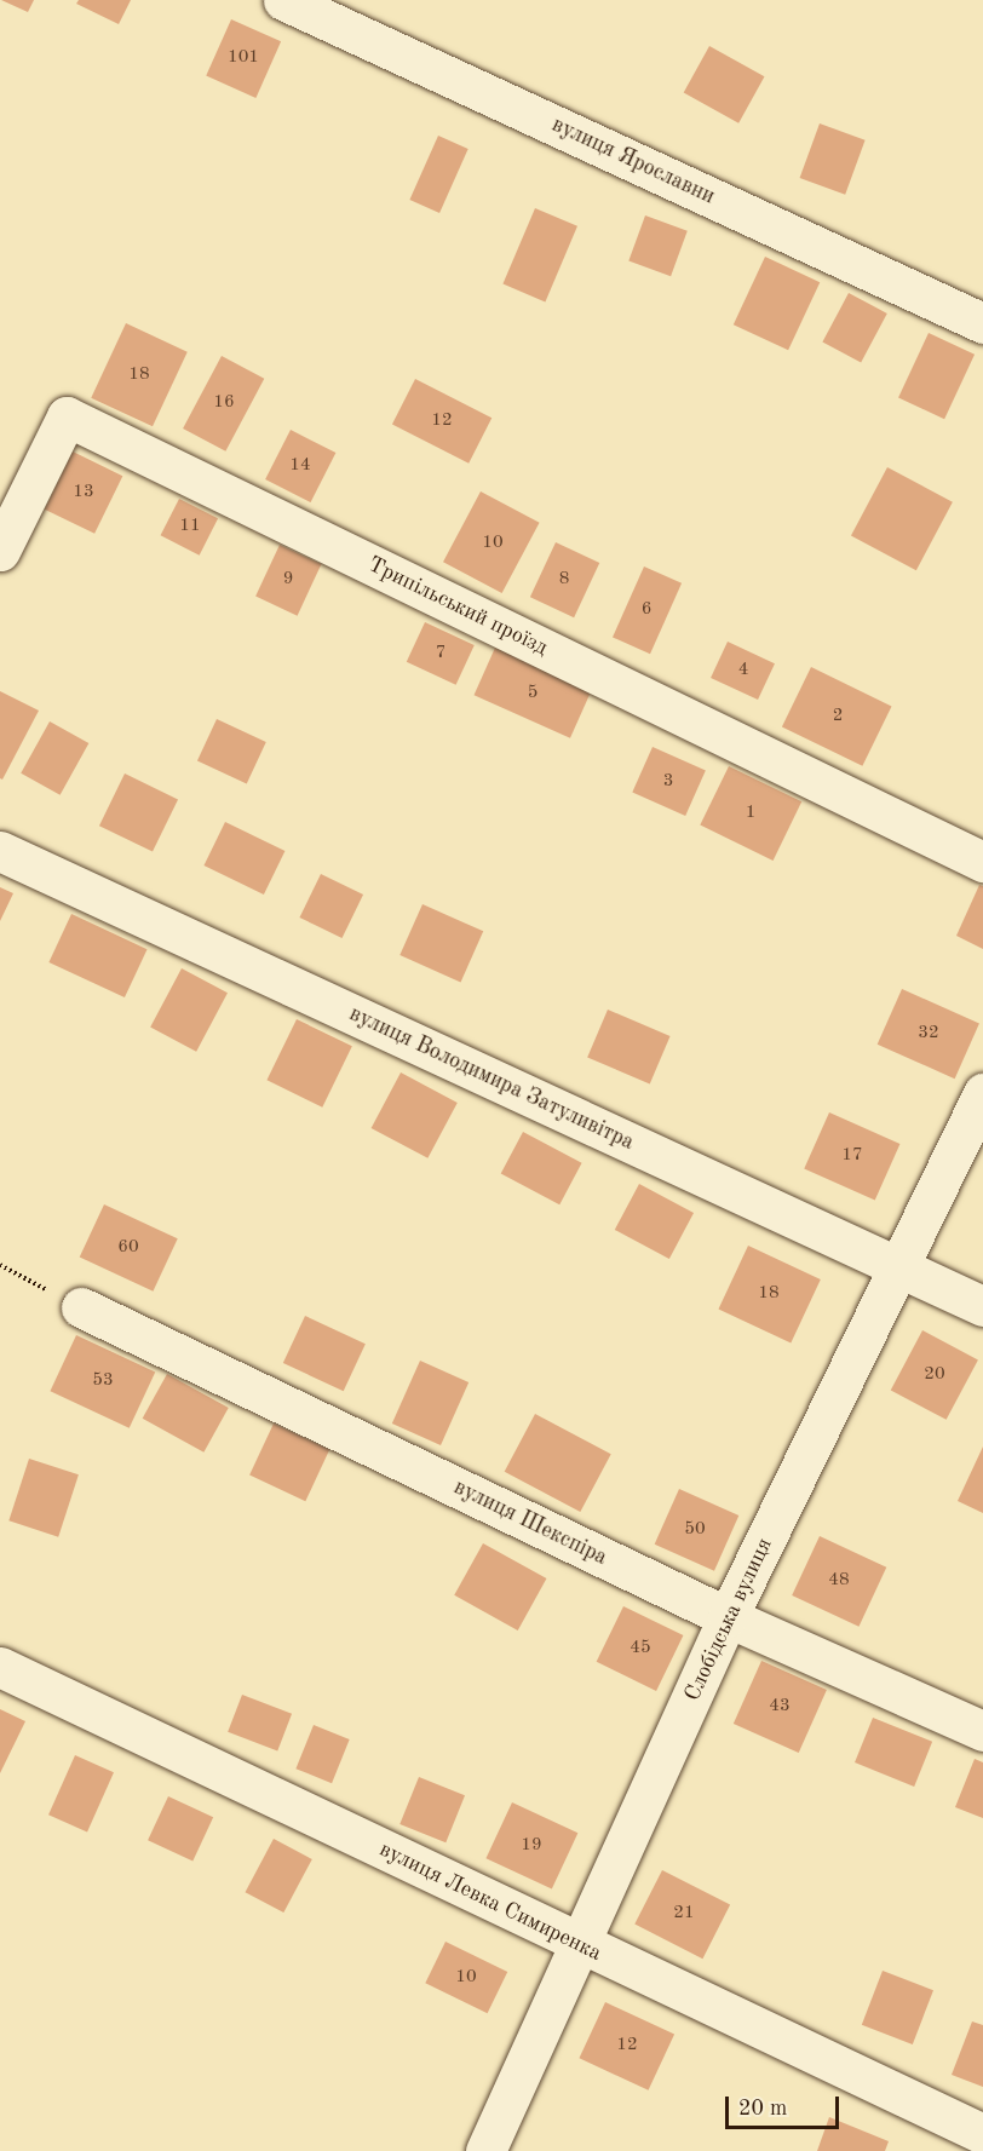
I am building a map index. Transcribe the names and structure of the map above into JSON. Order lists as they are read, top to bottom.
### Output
{
  "streets": {
    "street": [
      "вулиця Ярославни",
      "Трипільський проїзд",
      "вулиця Володимира Затуливітра",
      "вулиця Шекспіра",
      "Слобідська вулиця",
      "вулиця Левка Симиренка"
    ]
  },
  "crossings": [
    ["вулиця Володимира Затуливітра", "Слобідська вулиця"],
    ["вулиця Шекспіра", "Слобідська вулиця"],
    ["Слобідська вулиця", "вулиця Левка Симиренка"]
  ],
  "house_numbers": [
    "101",
    "18",
    "16",
    "12",
    "14",
    "13",
    "11",
    "10",
    "9",
    "8",
    "6",
    "7",
    "4",
    "5",
    "2",
    "3",
    "1",
    "32",
    "17",
    "60",
    "18",
    "20",
    "53",
    "50",
    "48",
    "45",
    "43",
    "19",
    "21",
    "10",
    "12"
  ],
  "scale_bar": "20 m"
}
